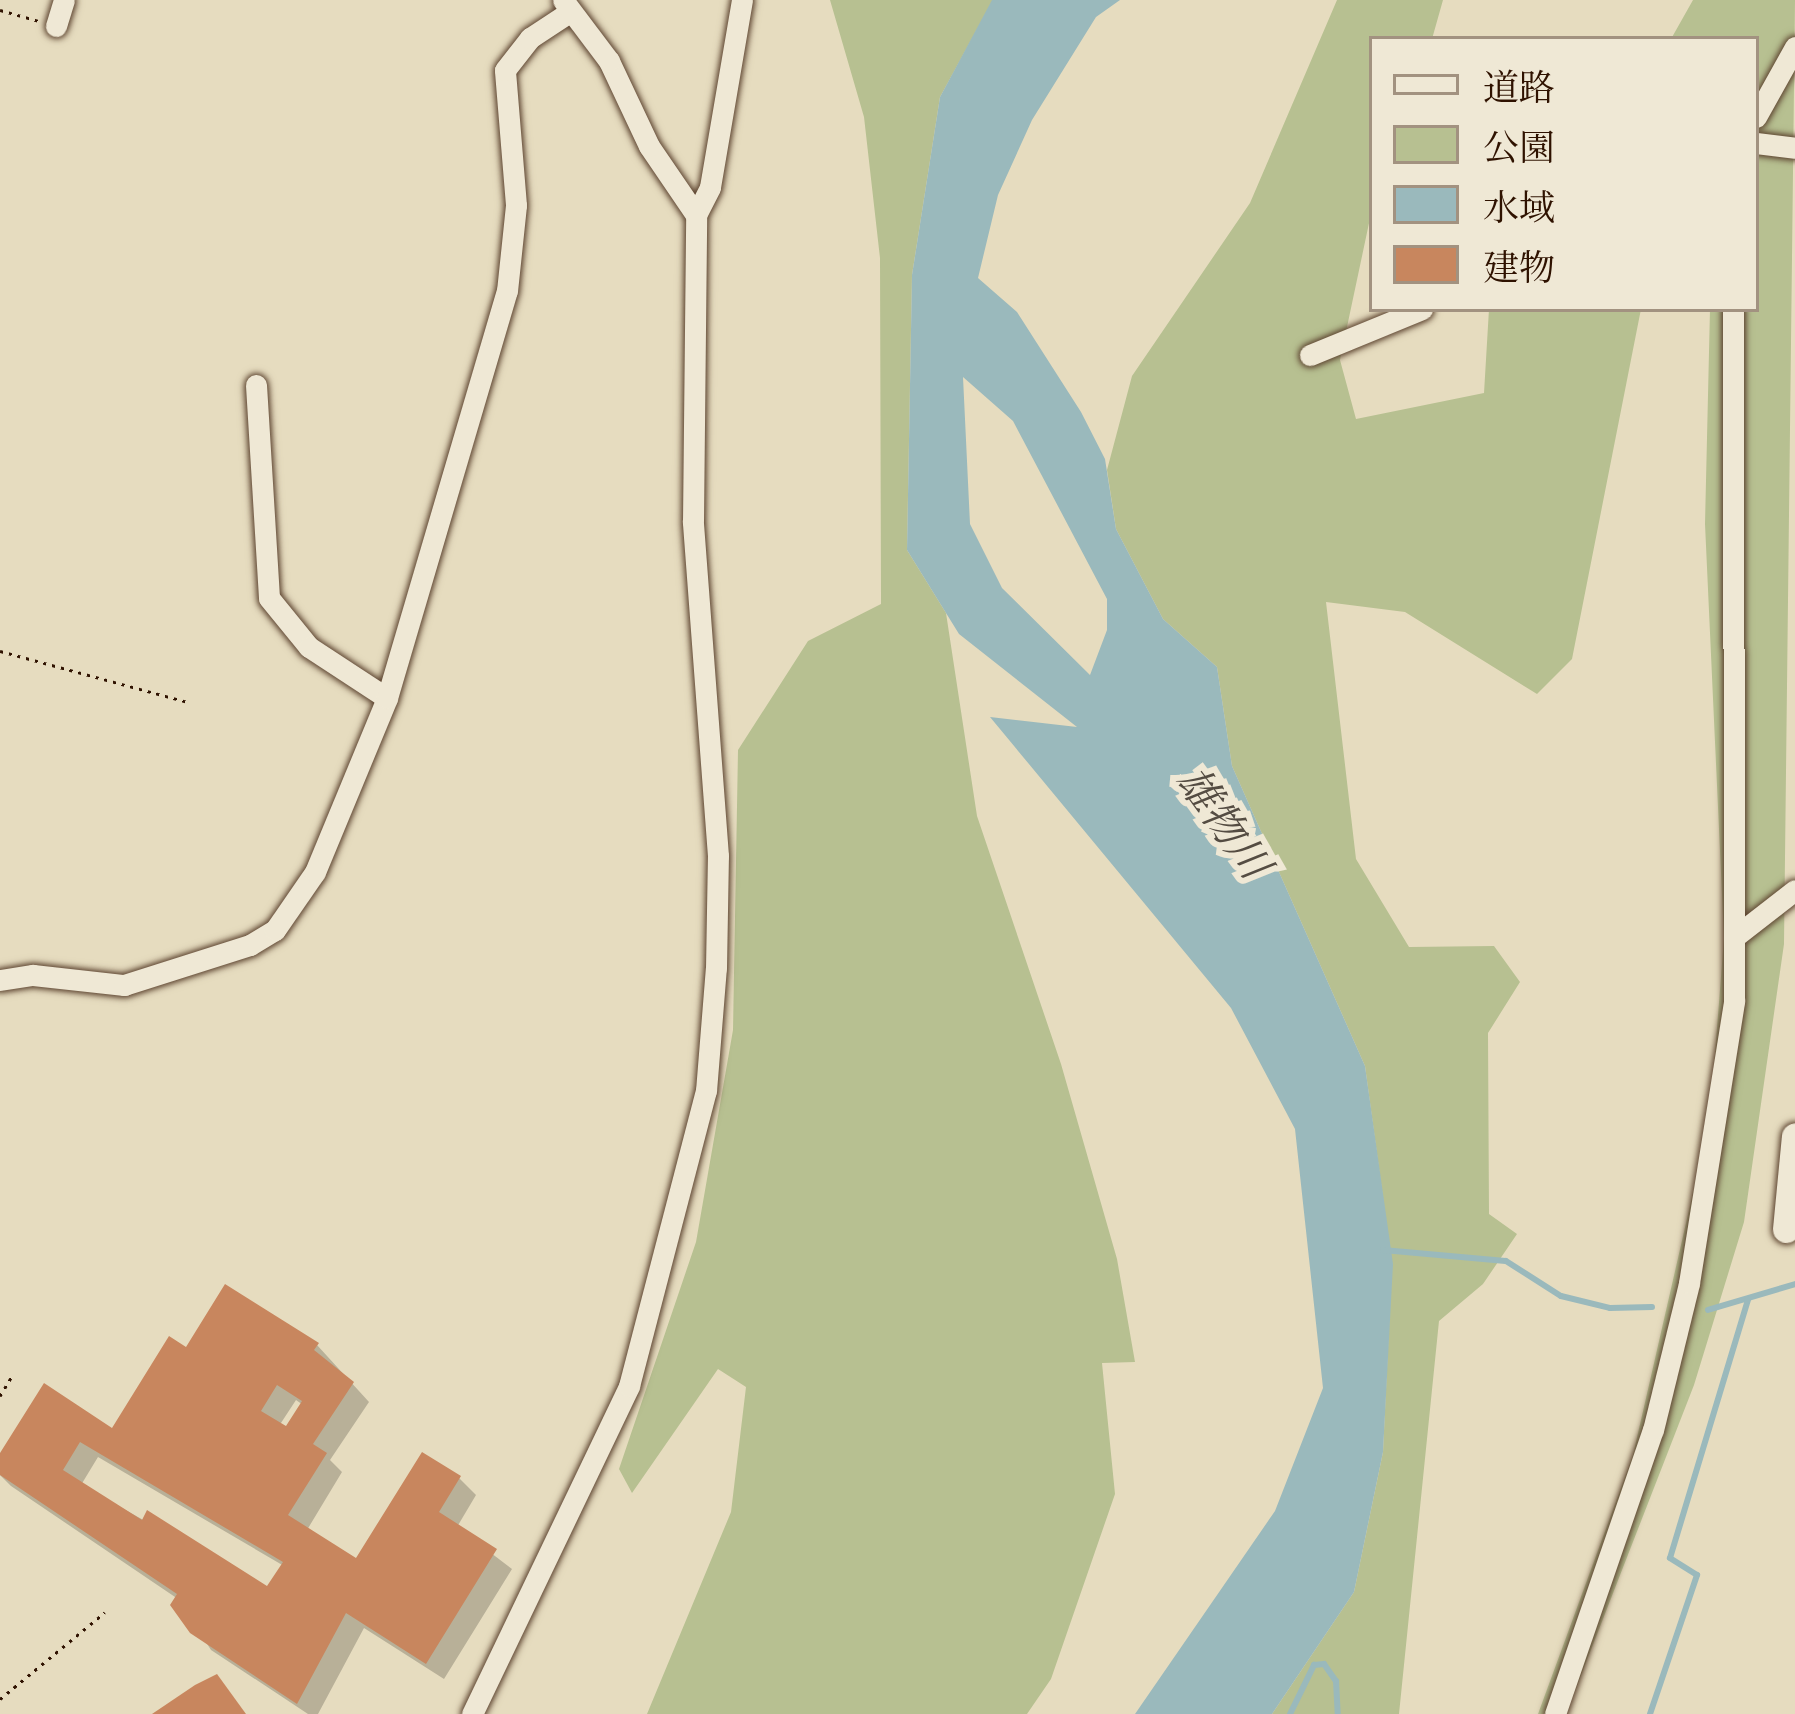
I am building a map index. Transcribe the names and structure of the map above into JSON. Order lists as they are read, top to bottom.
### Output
{
  "water": ["雄物川"],
  "legend": [
    "道路",
    "公園",
    "水域",
    "建物"
  ]
}
